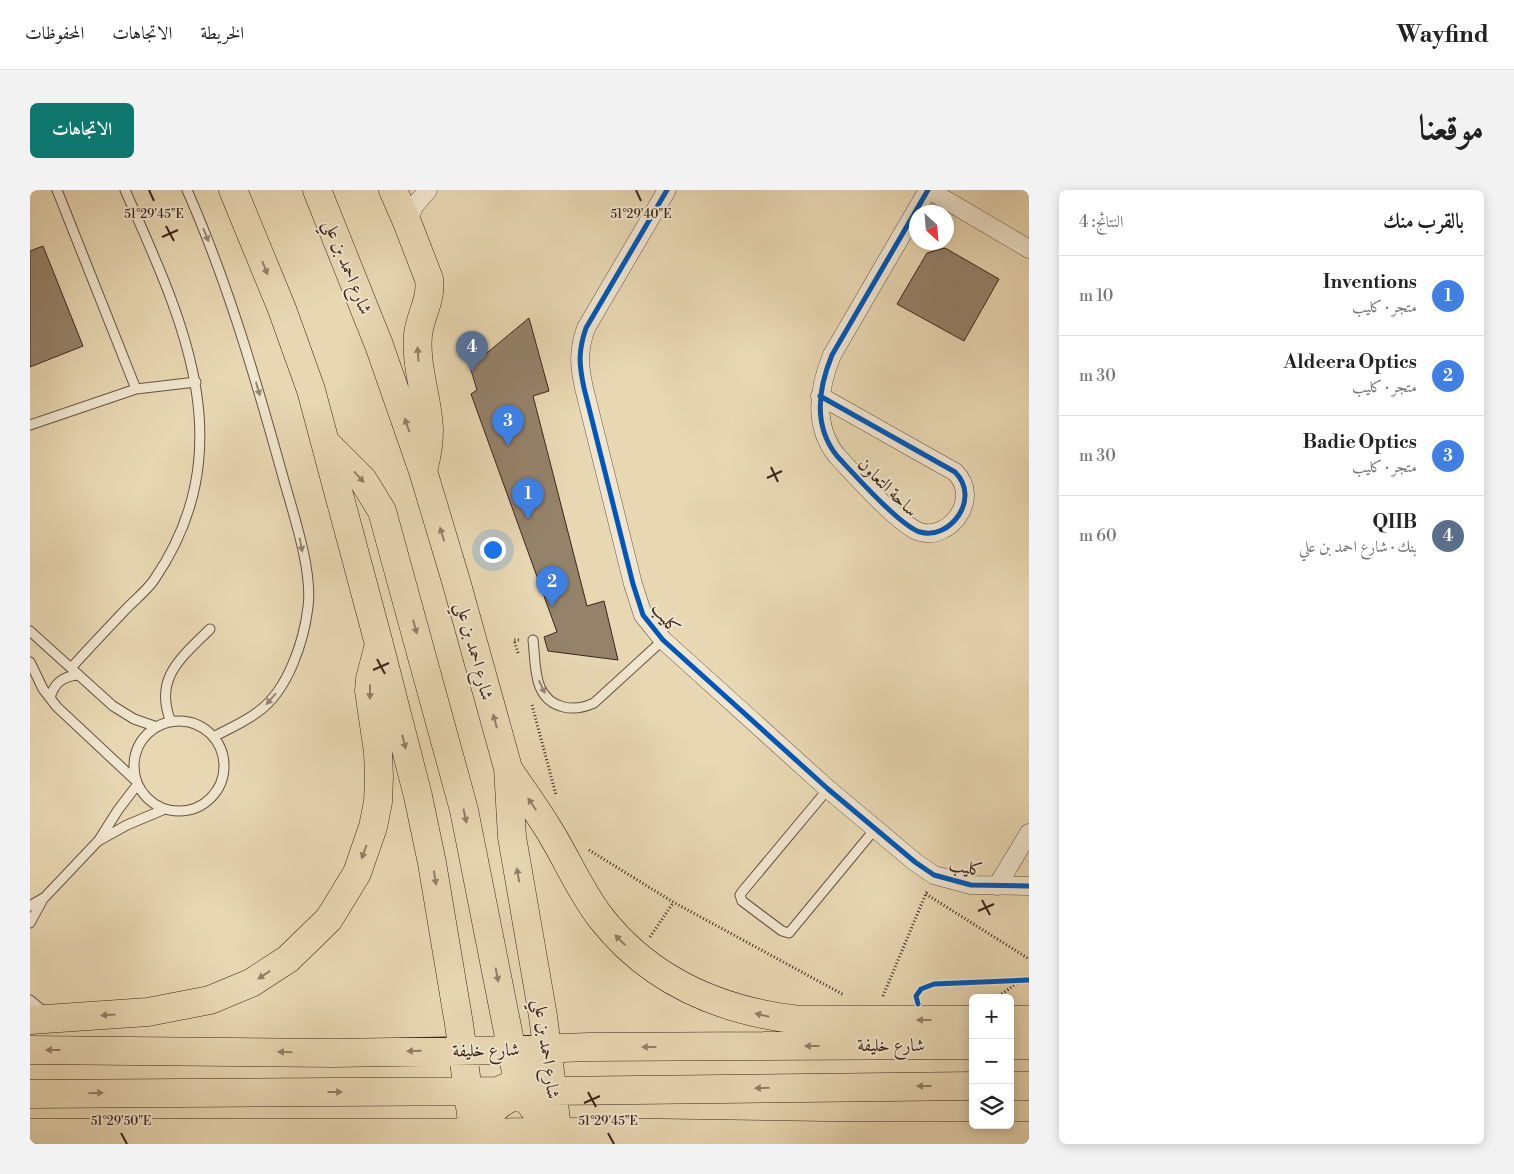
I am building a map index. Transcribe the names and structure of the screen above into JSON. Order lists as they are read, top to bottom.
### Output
{
  "streets": {
    "main road": ["شارع احمد بن علي", "شارع خليفة"],
    "street": ["ساحة التعاون", "كليب"]
  },
  "crossings": [
    ["شارع احمد بن علي", "شارع خليفة"]
  ],
  "north": "bottom right",
  "page": {
    "header": "Wayfind",
    "nav": ["الخريطة", "الاتجاهات", "المحفوظات"],
    "title": "موقعنا",
    "buttons": "الاتجاهات",
    "heading": ["بالقرب منك", "النتائج: 4"],
    "list": [
      {
        "mark": "1",
        "name": "Inventions",
        "note": "متجر · كليب",
        "value": "10 m"
      },
      {
        "mark": "2",
        "name": "Aldeera Optics",
        "note": "متجر · كليب",
        "value": "30 m"
      },
      {
        "mark": "3",
        "name": "Badie Optics",
        "note": "متجر · كليب",
        "value": "30 m"
      },
      {
        "mark": "4",
        "name": "QIIB",
        "note": "بنك · شارع احمد بن علي",
        "value": "60 m"
      }
    ],
    "pins": [
      "4",
      "3",
      "1",
      "2"
    ],
    "map_buttons": ["+", "−"]
  },
  "coordinates": ["51°29'45\"E", "51°29'40\"E", "51°29'50\"E"]
}
